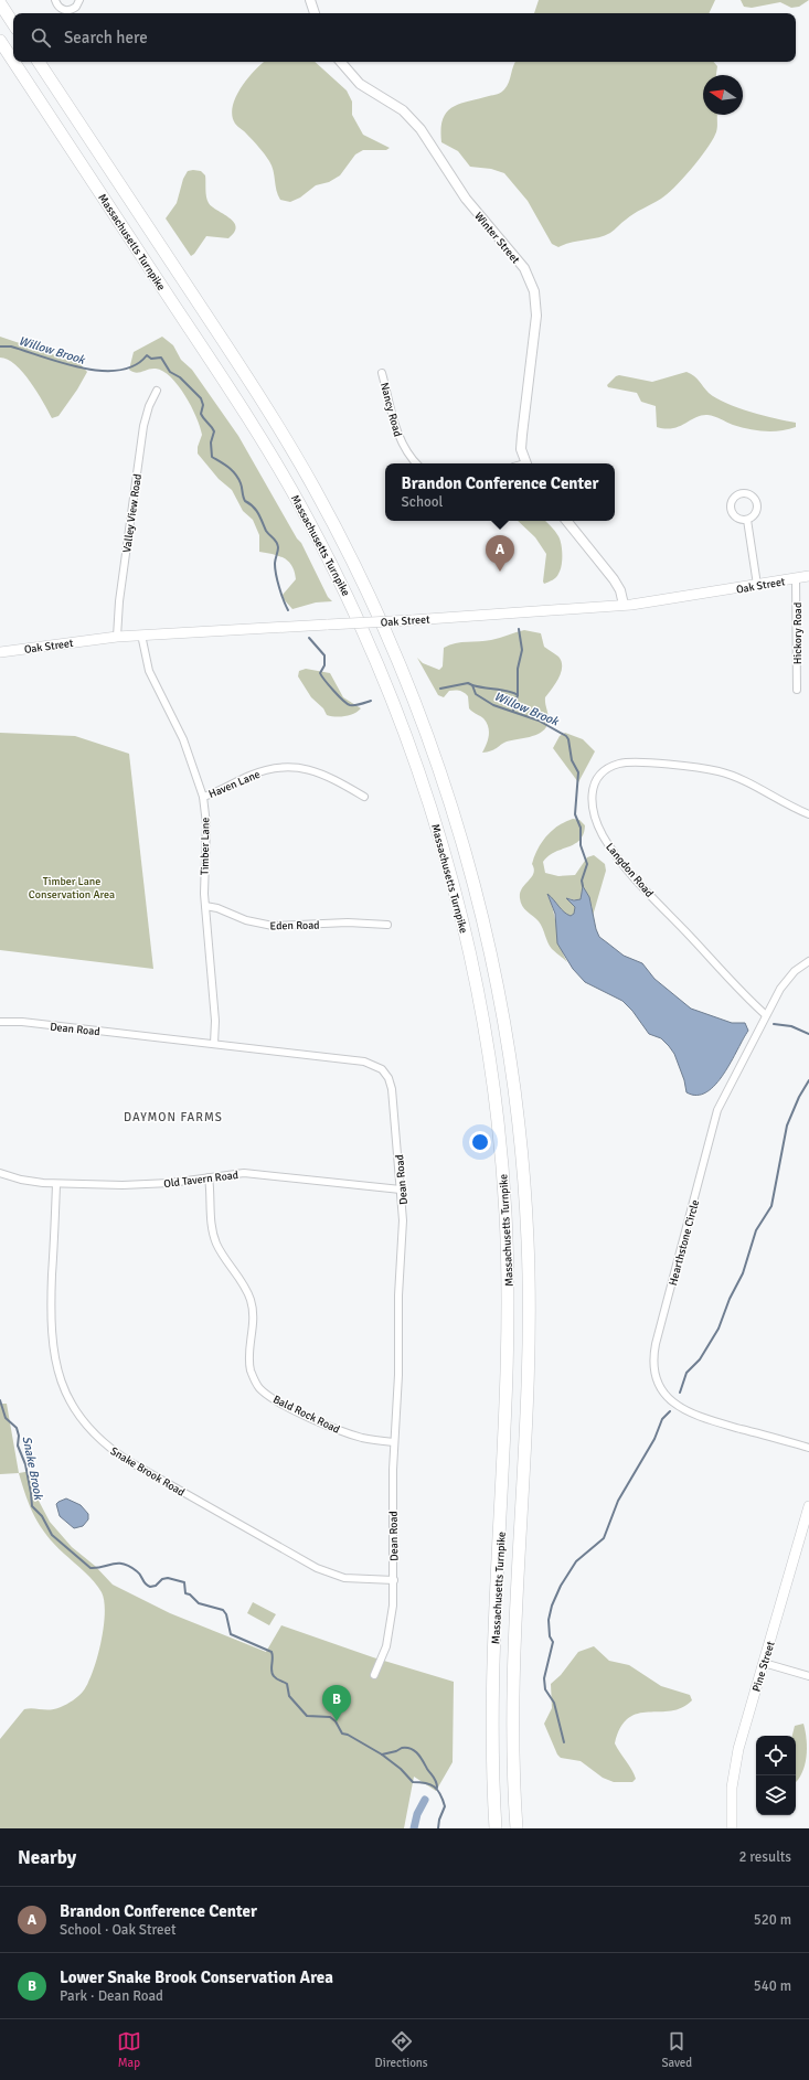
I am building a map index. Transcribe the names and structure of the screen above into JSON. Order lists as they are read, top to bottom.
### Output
{
  "streets": {
    "highway": ["Massachusetts Turnpike"],
    "main road": ["Oak Street", "Pine Street"],
    "street": [
      "Winter Street",
      "Nancy Road",
      "Valley View Road",
      "Hickory Road",
      "Haven Lane",
      "Timber Lane",
      "Langdon Road",
      "Eden Road",
      "Dean Road",
      "Old Tavern Road",
      "Hearthstone Circle",
      "Bald Rock Road",
      "Snake Brook Road"
    ]
  },
  "crossings": [
    ["Valley View Road", "Oak Street"],
    ["Oak Street", "Hickory Road"],
    ["Oak Street", "Timber Lane"],
    ["Haven Lane", "Timber Lane"],
    ["Timber Lane", "Eden Road"],
    ["Timber Lane", "Dean Road"],
    ["Langdon Road", "Hearthstone Circle"],
    ["Dean Road", "Old Tavern Road"],
    ["Dean Road", "Bald Rock Road"],
    ["Dean Road", "Snake Brook Road"],
    ["Old Tavern Road", "Bald Rock Road"],
    ["Old Tavern Road", "Snake Brook Road"]
  ],
  "districts": ["DAYMON FARMS"],
  "water": ["Willow Brook", "Snake Brook"],
  "parks": ["Timber Lane Conservation Area"],
  "north": "left",
  "page": {
    "search": "Search here",
    "popup": ["Brandon Conference Center", "School"],
    "pins": ["A", "B"],
    "heading": ["Nearby", "2 results"],
    "list": [
      {
        "mark": "A",
        "name": "Brandon Conference Center",
        "note": "School · Oak Street",
        "value": "520 m"
      },
      {
        "mark": "B",
        "name": "Lower Snake Brook Conservation Area",
        "note": "Park · Dean Road",
        "value": "540 m"
      }
    ],
    "nav": ["Map", "Directions", "Saved"]
  }
}
